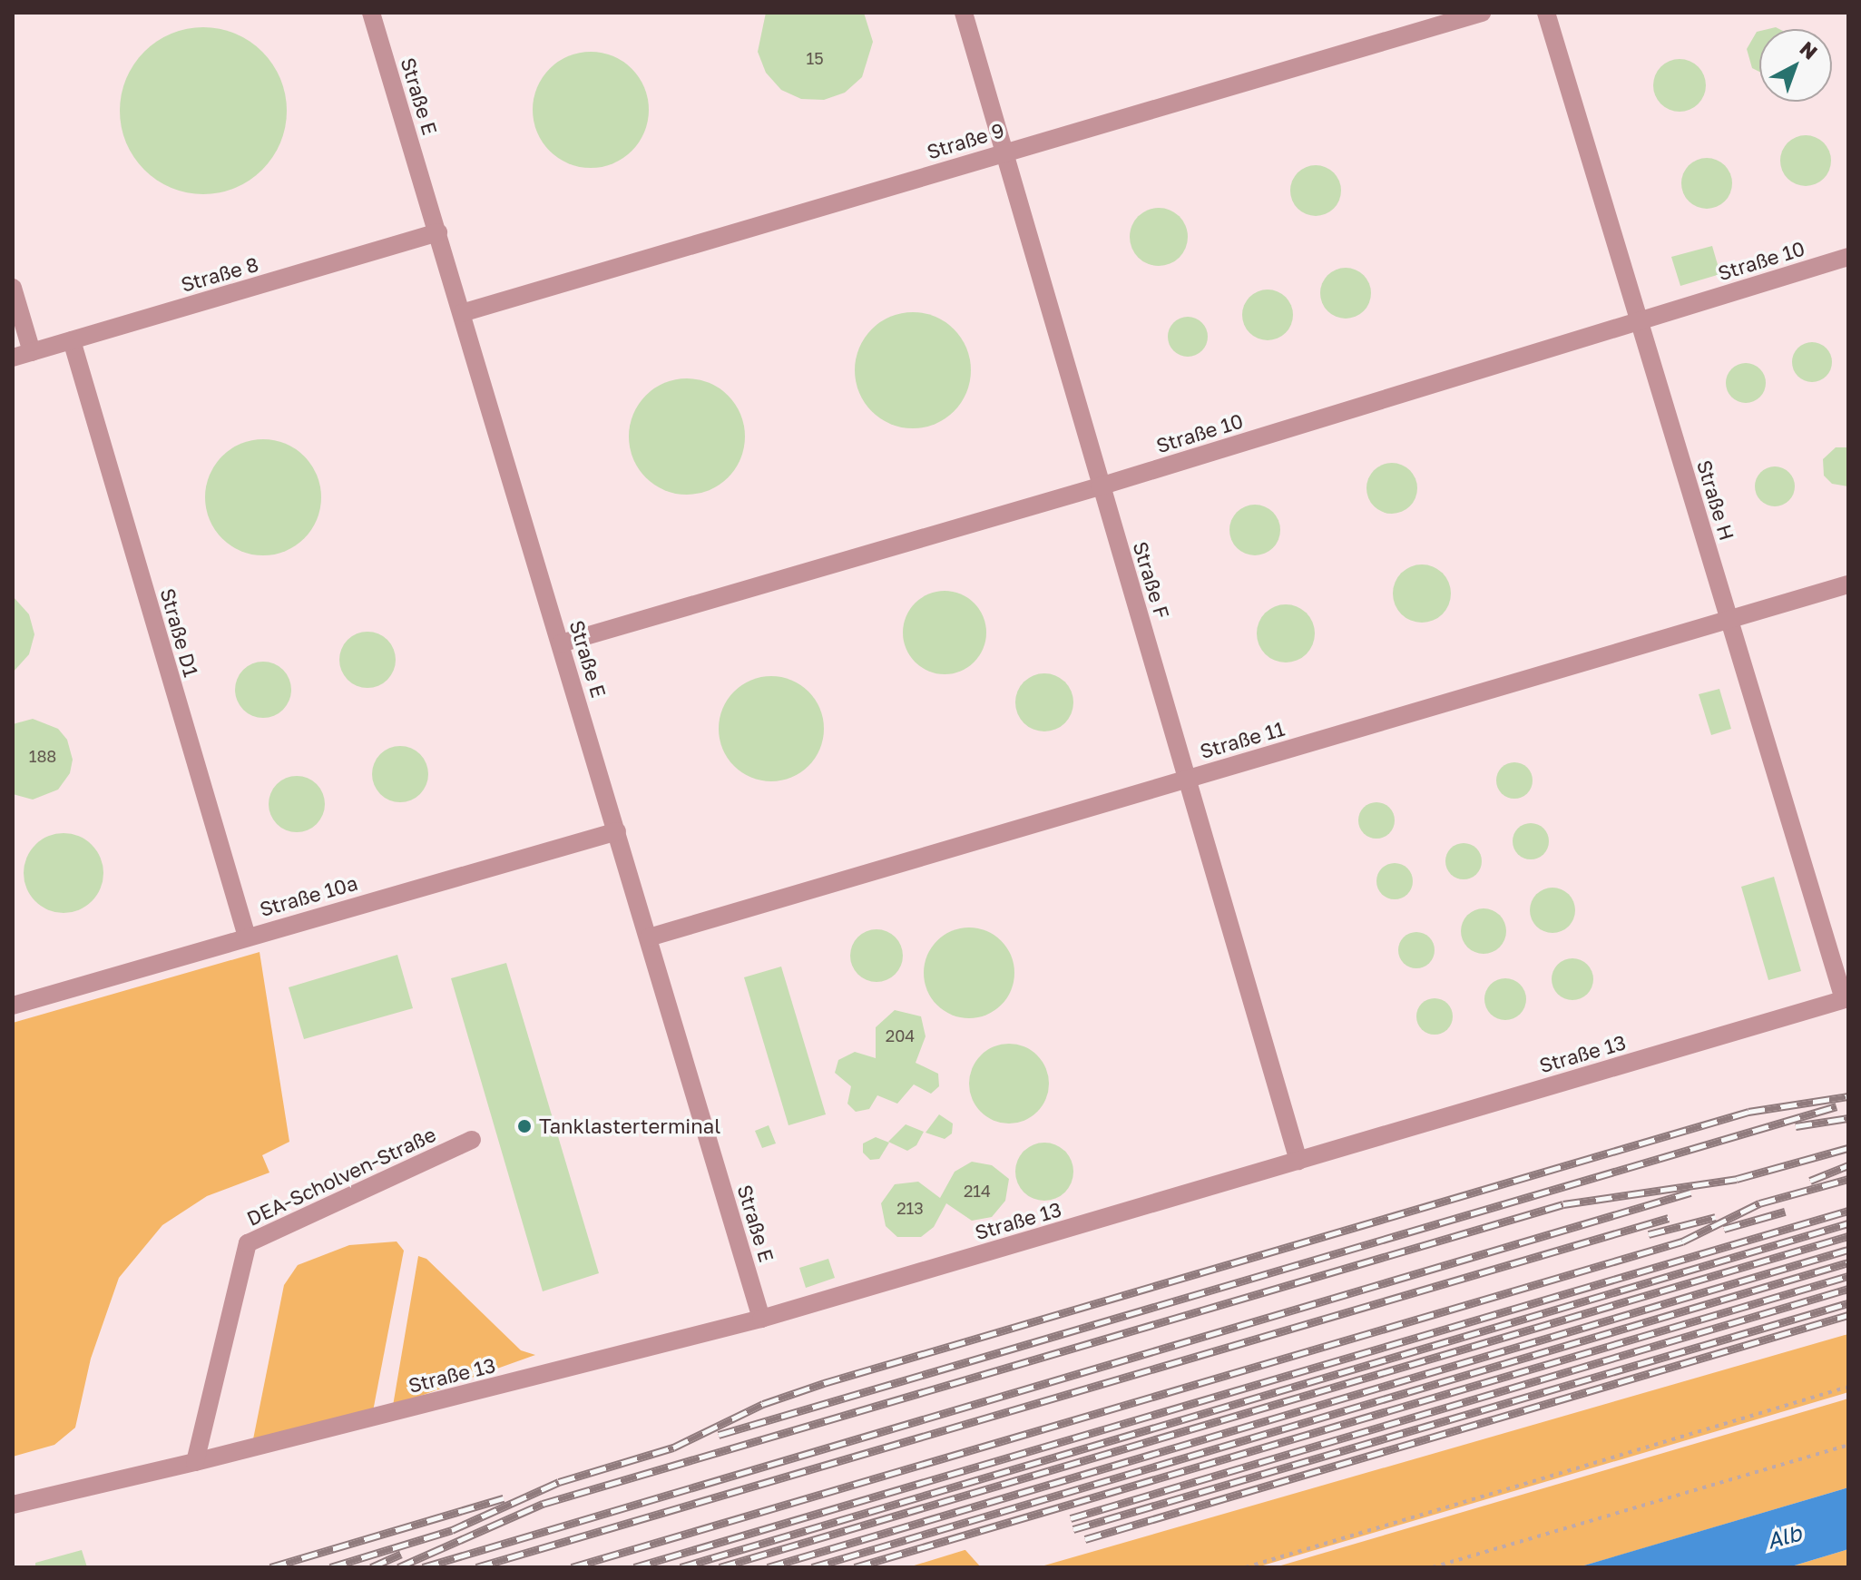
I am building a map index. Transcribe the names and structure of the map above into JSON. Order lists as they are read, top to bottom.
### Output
{
  "streets": {
    "lane": [
      "Straße E",
      "Straße 9",
      "Straße 10",
      "Straße 8",
      "Straße H",
      "Straße F",
      "Straße D1",
      "Straße 11",
      "Straße 10a",
      "Straße 13",
      "DEA-Scholven-Straße"
    ]
  },
  "crossings": [
    ["Straße E", "Straße 9"],
    ["Straße E", "Straße 10"],
    ["Straße E", "Straße 8"],
    ["Straße E", "Straße 11"],
    ["Straße E", "Straße 10a"],
    ["Straße E", "Straße 13"],
    ["Straße 9", "Straße F"],
    ["Straße 10", "Straße H"],
    ["Straße 10", "Straße F"],
    ["Straße 8", "Straße D1"],
    ["Straße H", "Straße 11"],
    ["Straße H", "Straße 13"],
    ["Straße F", "Straße 11"],
    ["Straße F", "Straße 13"],
    ["Straße D1", "Straße 10a"],
    ["Straße 13", "DEA-Scholven-Straße"]
  ],
  "water": ["Alb"],
  "places": ["Tanklasterterminal"],
  "house_numbers": [
    "15",
    "188",
    "204",
    "214",
    "213"
  ],
  "north": "top right"
}
